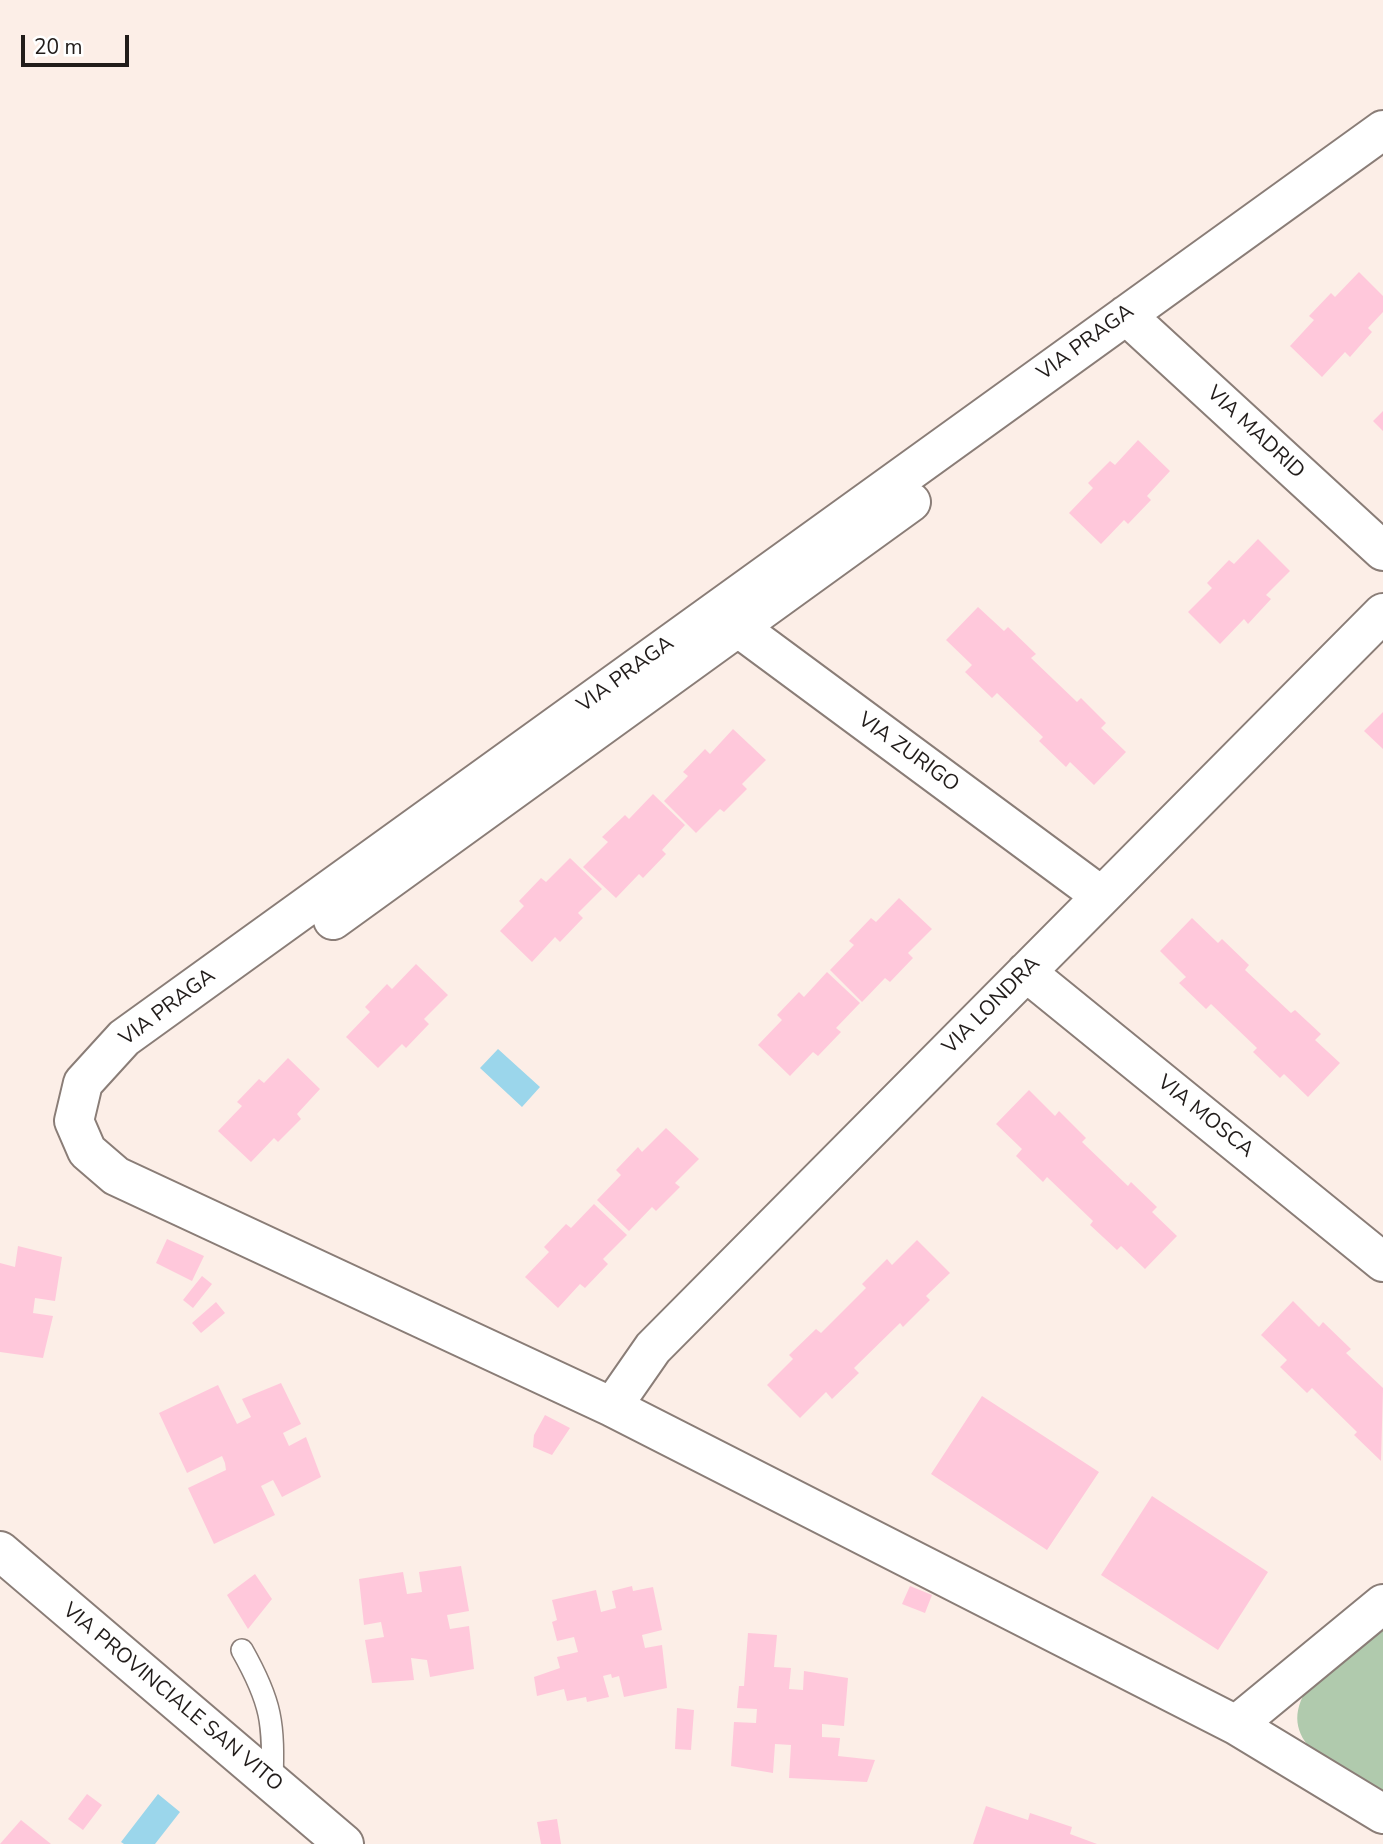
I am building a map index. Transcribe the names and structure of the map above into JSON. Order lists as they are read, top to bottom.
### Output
{
  "streets": {
    "street": [
      "VIA PRAGA",
      "VIA MADRID",
      "VIA ZURIGO",
      "VIA LONDRA",
      "VIA MOSCA",
      "VIA PROVINCIALE SAN VITO"
    ]
  },
  "crossings": [
    ["VIA PRAGA", "VIA MADRID"],
    ["VIA PRAGA", "VIA ZURIGO"],
    ["VIA PRAGA", "VIA LONDRA"],
    ["VIA ZURIGO", "VIA LONDRA"],
    ["VIA LONDRA", "VIA MOSCA"]
  ],
  "scale_bar": "20 m"
}
